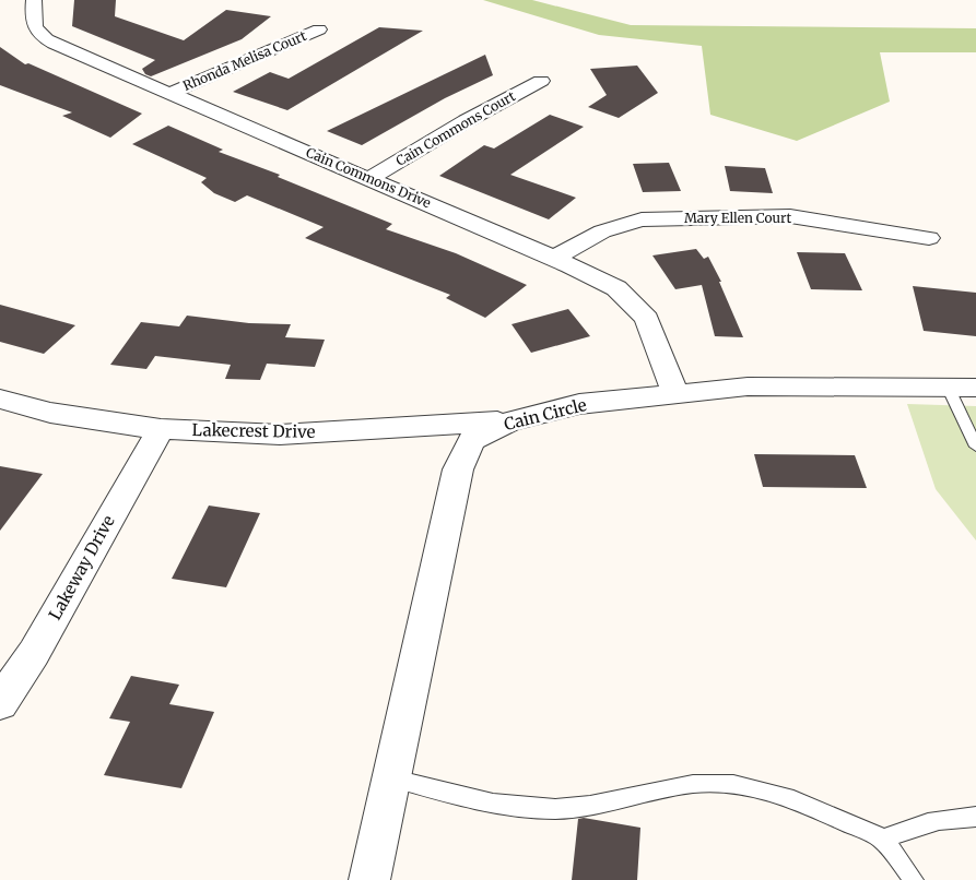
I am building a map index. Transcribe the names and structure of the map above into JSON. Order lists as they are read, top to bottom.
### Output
{
  "streets": {
    "street": [
      "Rhonda Melisa Court",
      "Cain Commons Court",
      "Cain Commons Drive",
      "Mary Ellen Court",
      "Cain Circle",
      "Lakecrest Drive",
      "Lakeway Drive"
    ]
  },
  "crossings": [
    ["Rhonda Melisa Court", "Cain Commons Drive"],
    ["Cain Commons Court", "Cain Commons Drive"],
    ["Cain Commons Drive", "Mary Ellen Court"],
    ["Cain Commons Drive", "Cain Circle"],
    ["Cain Circle", "Lakecrest Drive"],
    ["Lakecrest Drive", "Lakeway Drive"]
  ]
}
